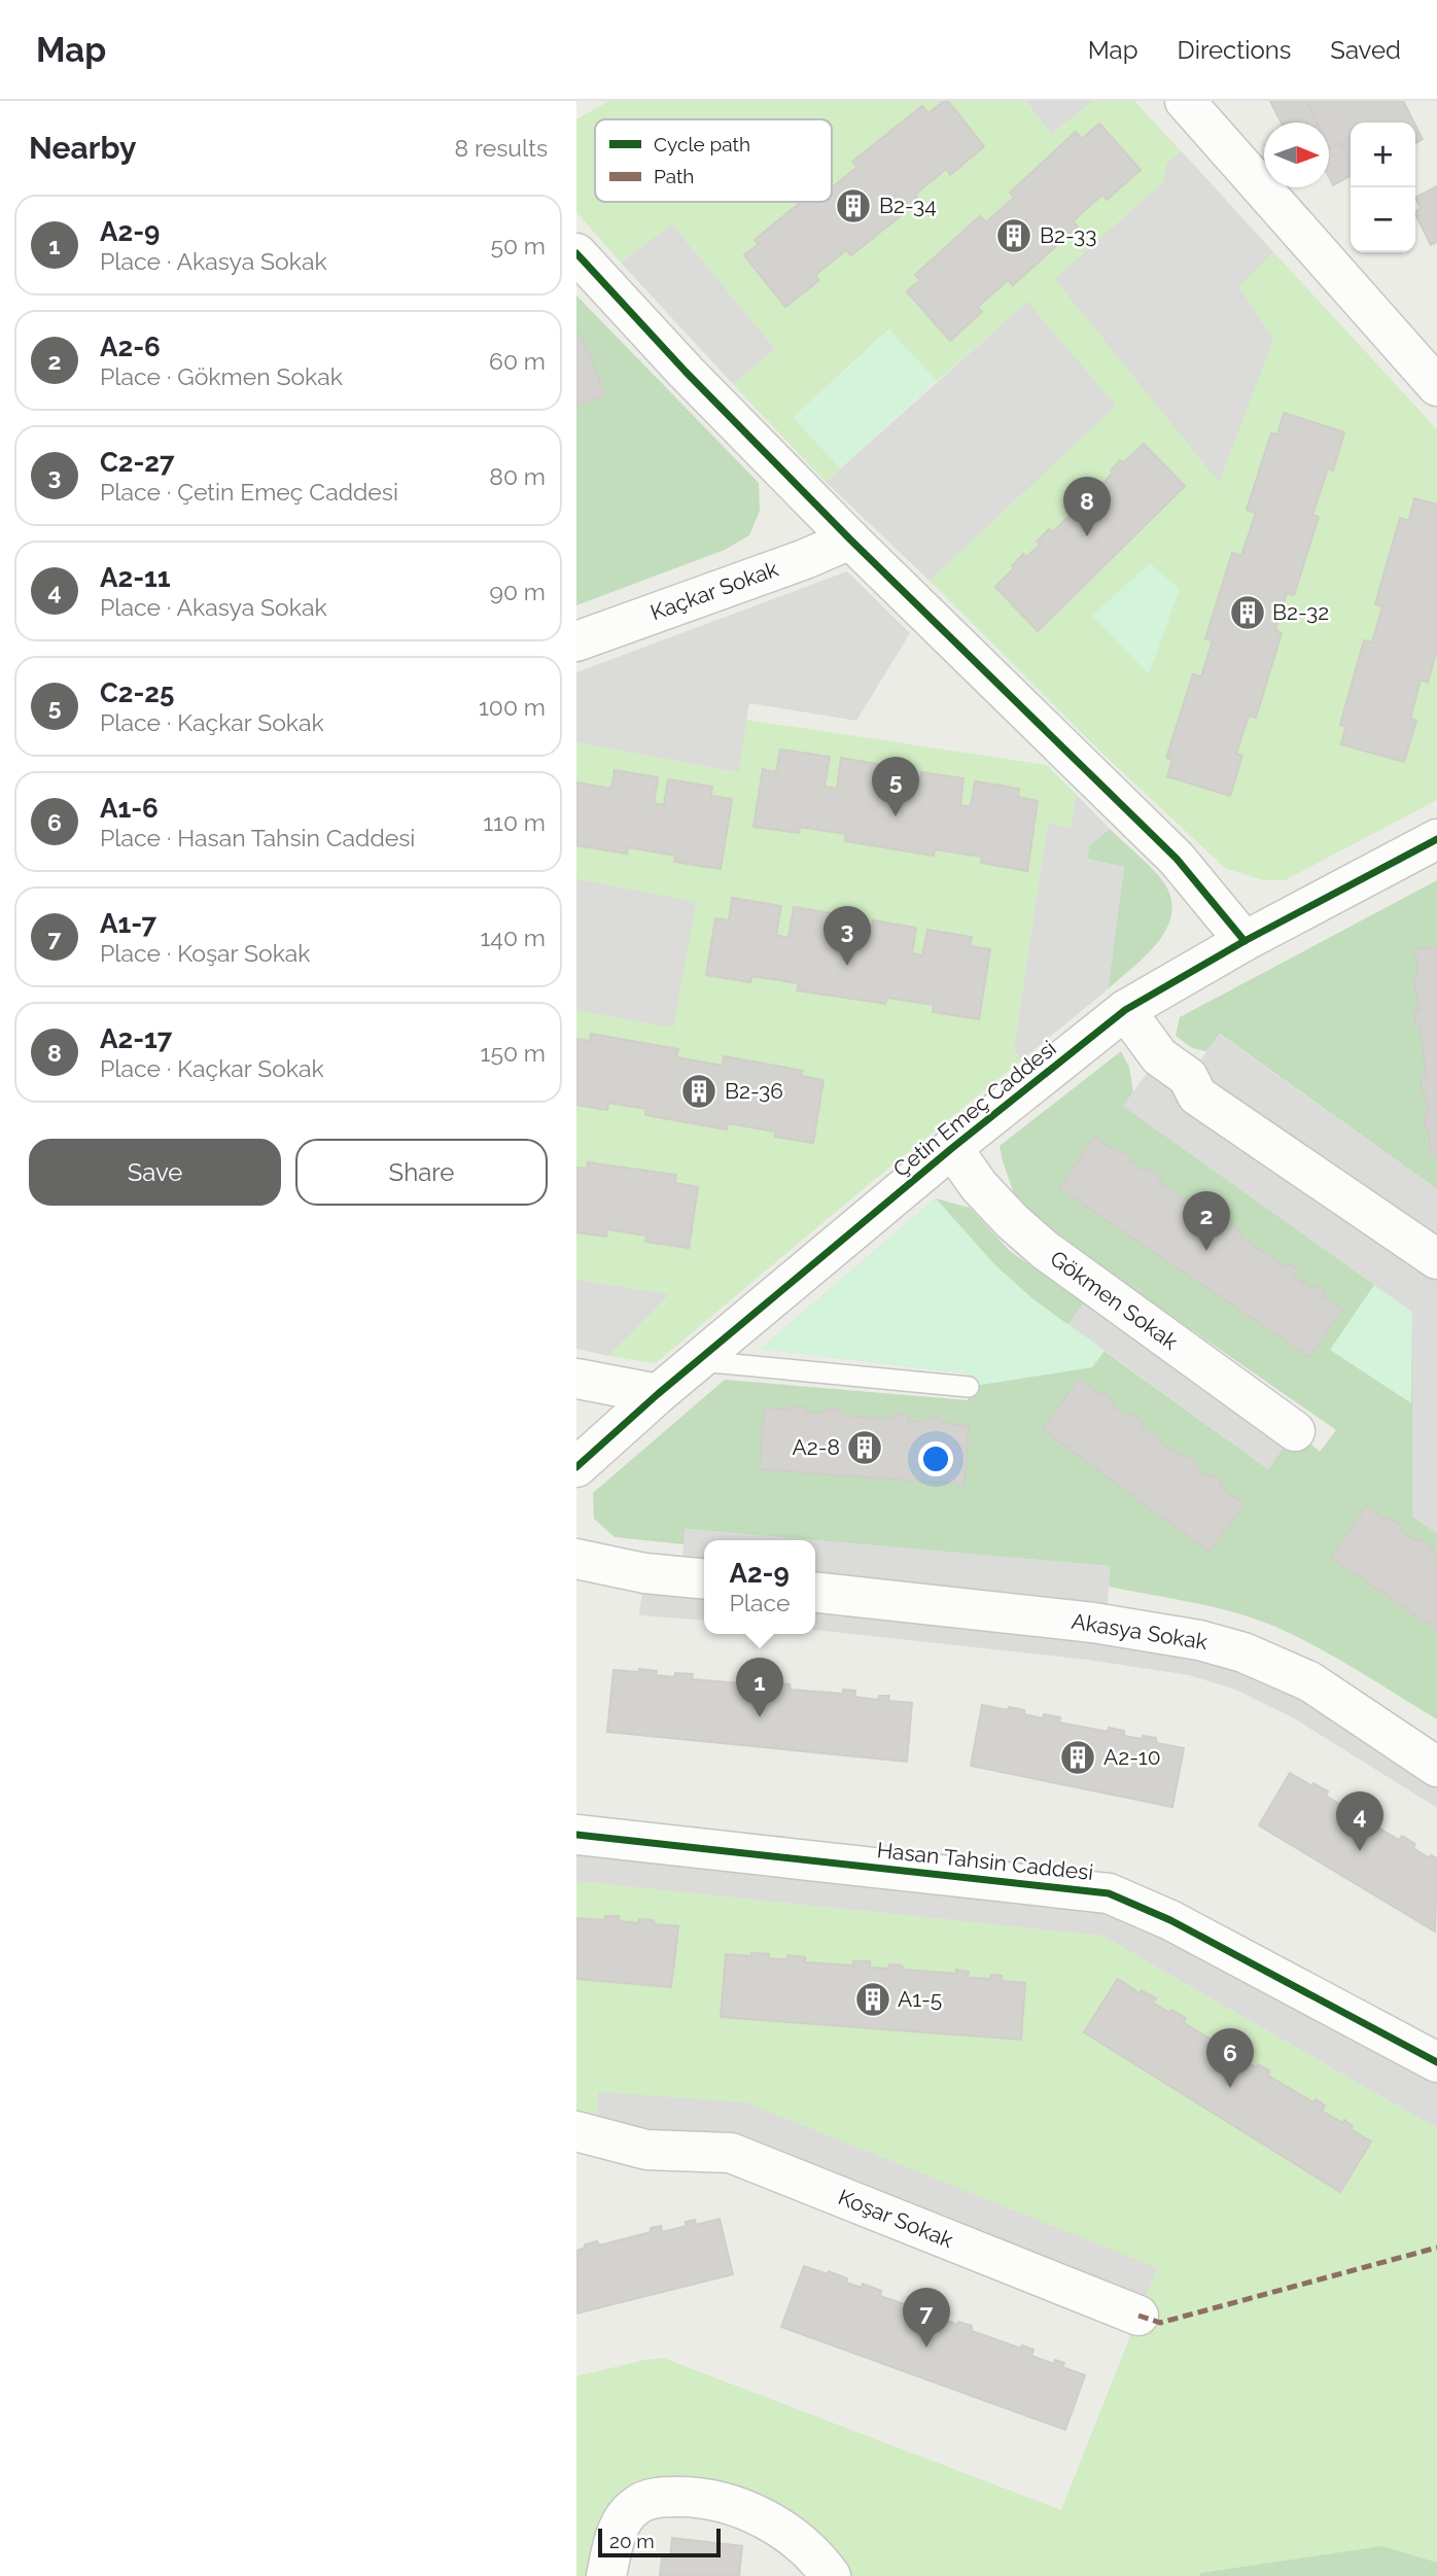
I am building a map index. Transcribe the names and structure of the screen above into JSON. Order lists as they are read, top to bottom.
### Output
{
  "streets": {
    "street": [
      "Kaçkar Sokak",
      "Çetin Emeç Caddesi",
      "Gökmen Sokak",
      "Akasya Sokak",
      "Hasan Tahsin Caddesi",
      "Koşar Sokak"
    ]
  },
  "crossings": [
    ["Çetin Emeç Caddesi", "Gökmen Sokak"]
  ],
  "places": {
    "building": [
      "B2-34",
      "B2-33",
      "B2-32",
      "B2-36",
      "A2-8",
      "A2-10",
      "A1-5"
    ]
  },
  "legend": ["Cycle path", "Path"],
  "scale_bar": "20 m",
  "north": "right",
  "page": {
    "header": "Map",
    "nav": ["Map", "Directions", "Saved"],
    "heading": ["Nearby", "8 results"],
    "map_buttons": ["+", "−"],
    "list": [
      {
        "mark": "1",
        "name": "A2-9",
        "note": "Place · Akasya Sokak",
        "value": "50 m"
      },
      {
        "mark": "2",
        "name": "A2-6",
        "note": "Place · Gökmen Sokak",
        "value": "60 m"
      },
      {
        "mark": "3",
        "name": "C2-27",
        "note": "Place · Çetin Emeç Caddesi",
        "value": "80 m"
      },
      {
        "mark": "4",
        "name": "A2-11",
        "note": "Place · Akasya Sokak",
        "value": "90 m"
      },
      {
        "mark": "5",
        "name": "C2-25",
        "note": "Place · Kaçkar Sokak",
        "value": "100 m"
      },
      {
        "mark": "6",
        "name": "A1-6",
        "note": "Place · Hasan Tahsin Caddesi",
        "value": "110 m"
      },
      {
        "mark": "7",
        "name": "A1-7",
        "note": "Place · Koşar Sokak",
        "value": "140 m"
      },
      {
        "mark": "8",
        "name": "A2-17",
        "note": "Place · Kaçkar Sokak",
        "value": "150 m"
      }
    ],
    "pins": [
      "8",
      "5",
      "3",
      "2",
      "1",
      "4",
      "6",
      "7"
    ],
    "buttons": ["Save", "Share"],
    "popup": ["A2-9", "Place"],
    "scale": "20 m"
  }
}
